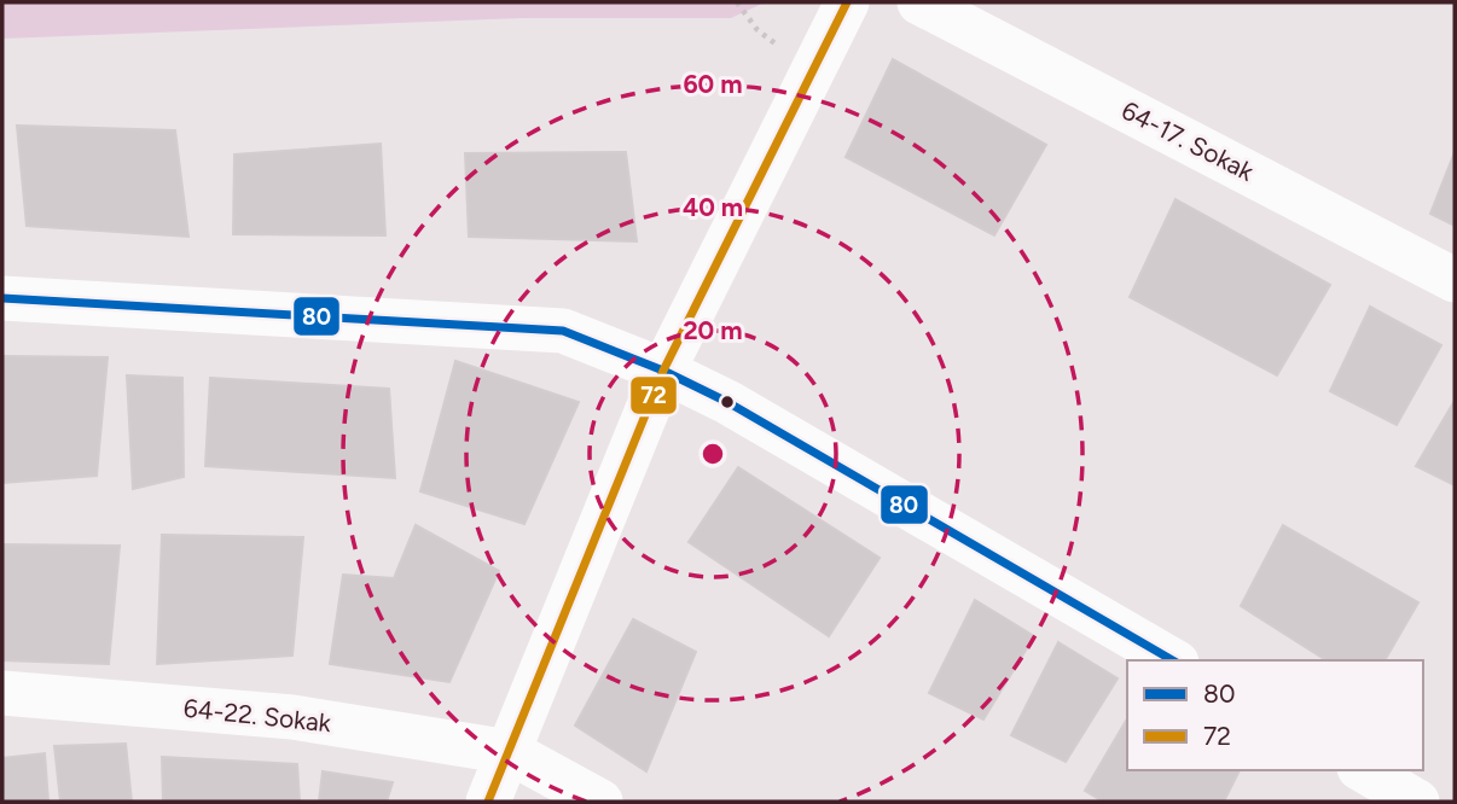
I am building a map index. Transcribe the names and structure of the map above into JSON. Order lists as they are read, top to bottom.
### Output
{
  "streets": {
    "street": ["64-17. Sokak", "64-22. Sokak"]
  },
  "lines": ["transit line 72", "transit line 80"],
  "legend": ["80", "72"],
  "rings": ["60 m", "40 m", "20 m"]
}
